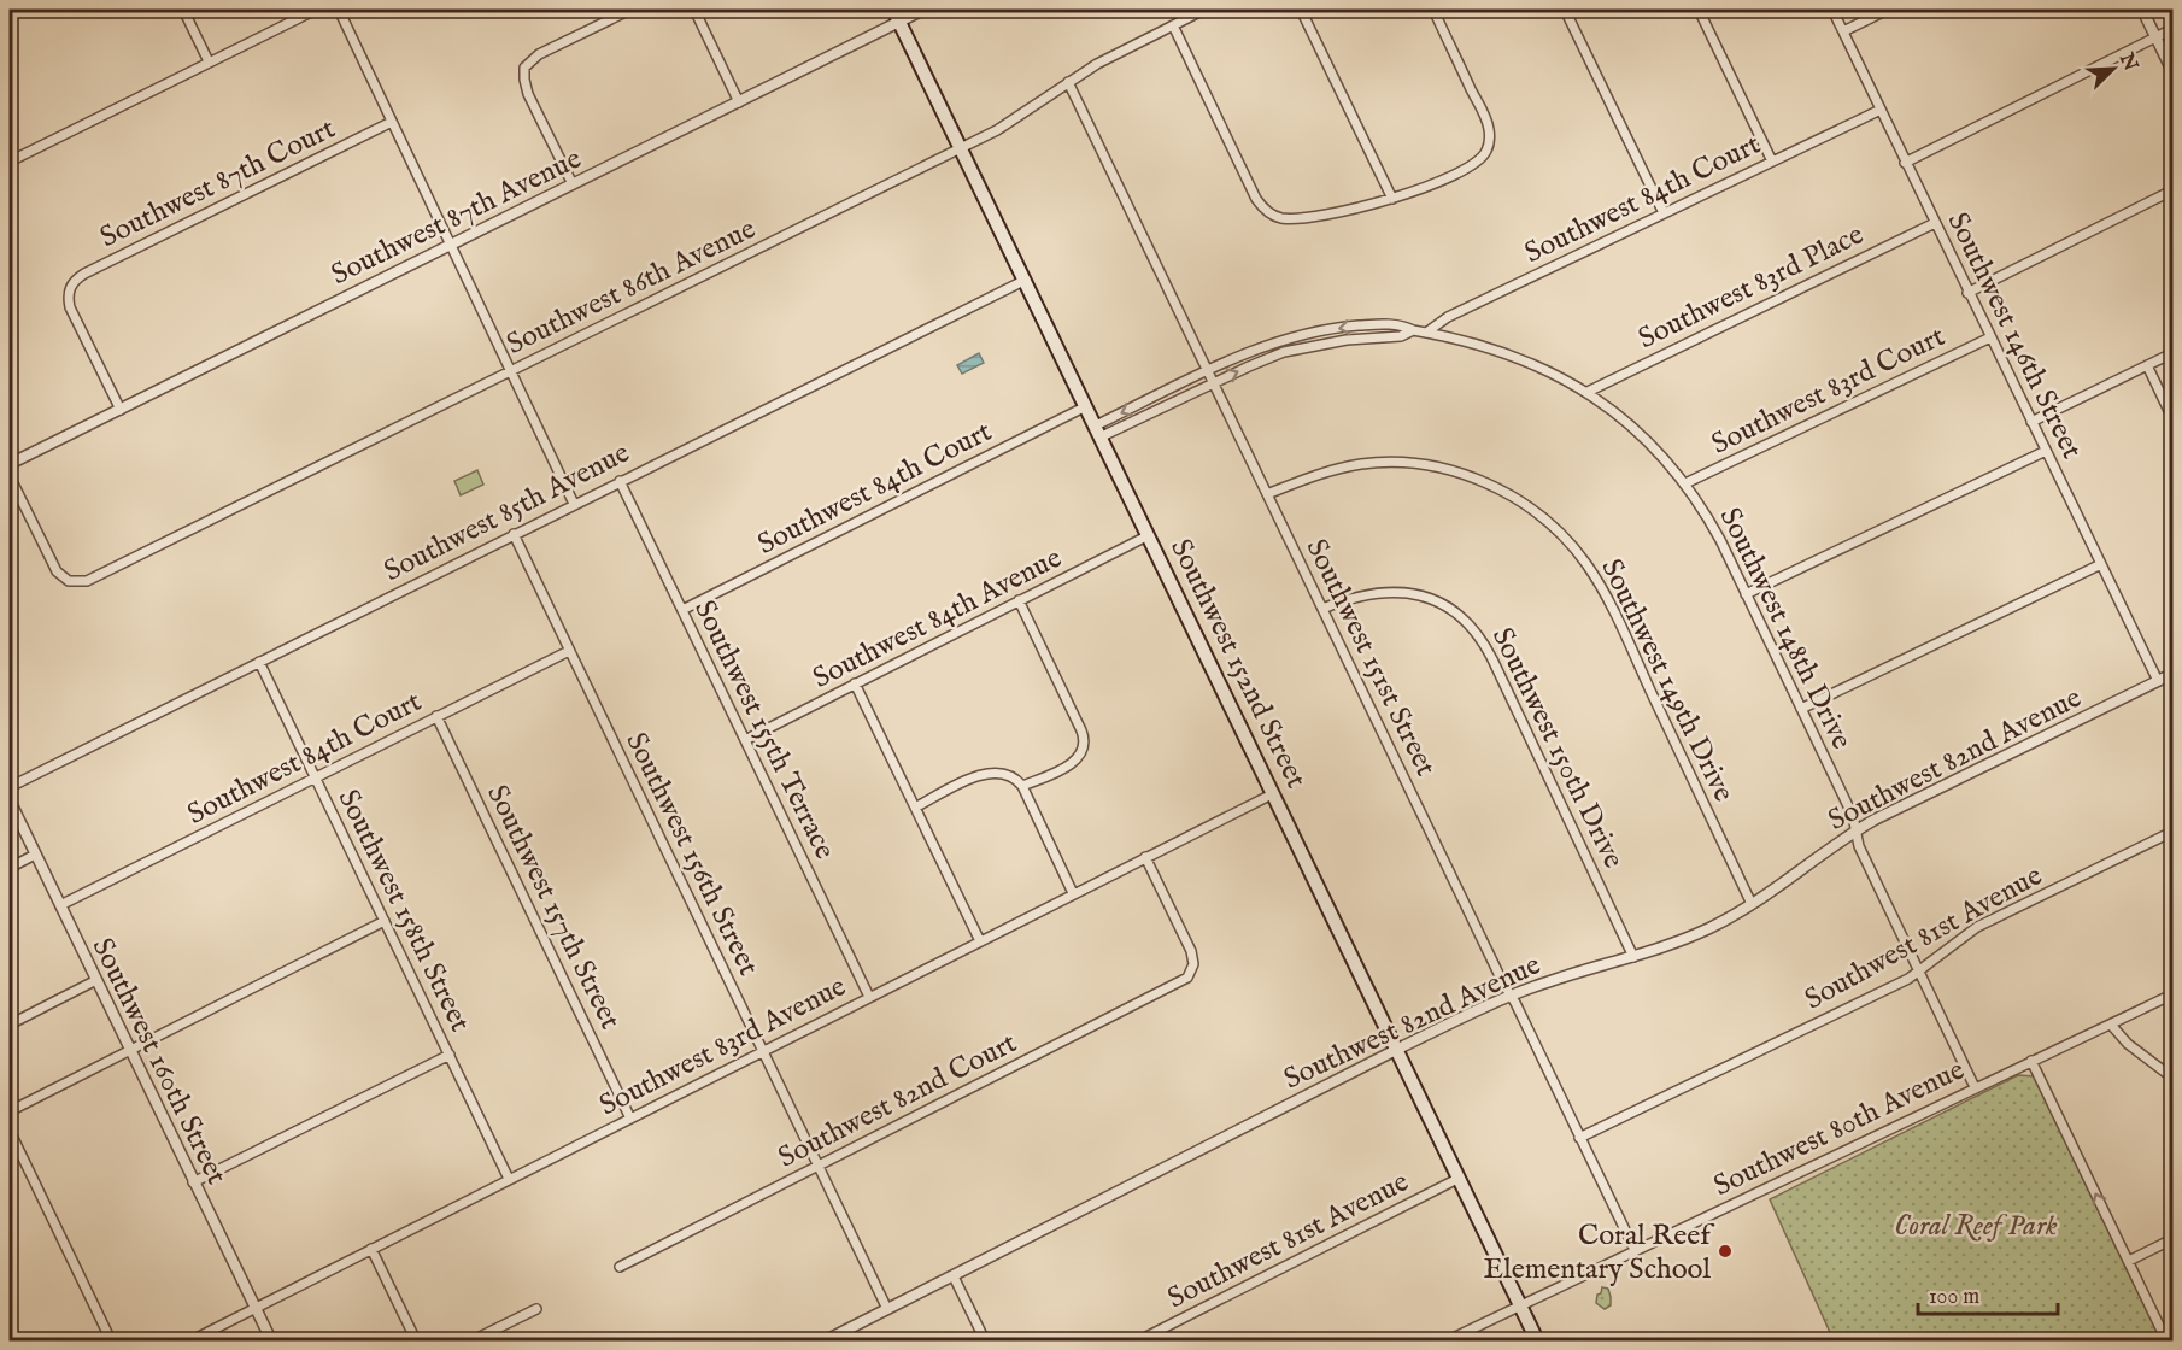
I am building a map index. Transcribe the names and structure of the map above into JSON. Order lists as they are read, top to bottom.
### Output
{
  "streets": {
    "main road": ["Southwest 152nd Street"],
    "street": [
      "Southwest 87th Court",
      "Southwest 84th Court",
      "Southwest 87th Avenue",
      "Southwest 86th Avenue",
      "Southwest 83rd Place",
      "Southwest 146th Street",
      "Southwest 83rd Court",
      "Southwest 85th Avenue",
      "Southwest 84th Avenue",
      "Southwest 148th Drive",
      "Southwest 151st Street",
      "Southwest 149th Drive",
      "Southwest 155th Terrace",
      "Southwest 150th Drive",
      "Southwest 82nd Avenue",
      "Southwest 156th Street",
      "Southwest 157th Street",
      "Southwest 158th Street",
      "Southwest 81st Avenue",
      "Southwest 83rd Avenue",
      "Southwest 160th Street",
      "Southwest 82nd Court",
      "Southwest 80th Avenue"
    ]
  },
  "crossings": [
    ["Southwest 87th Court", "Southwest 87th Avenue"],
    ["Southwest 84th Court", "Southwest 146th Street"],
    ["Southwest 84th Court", "Southwest 148th Drive"],
    ["Southwest 84th Court", "Southwest 152nd Street"],
    ["Southwest 84th Court", "Southwest 155th Terrace"],
    ["Southwest 84th Court", "Southwest 156th Street"],
    ["Southwest 84th Court", "Southwest 157th Street"],
    ["Southwest 84th Court", "Southwest 158th Street"],
    ["Southwest 84th Court", "Southwest 160th Street"],
    ["Southwest 87th Avenue", "Southwest 152nd Street"],
    ["Southwest 86th Avenue", "Southwest 151st Street"],
    ["Southwest 86th Avenue", "Southwest 152nd Street"],
    ["Southwest 83rd Place", "Southwest 146th Street"],
    ["Southwest 83rd Place", "Southwest 148th Drive"],
    ["Southwest 146th Street", "Southwest 83rd Court"],
    ["Southwest 146th Street", "Southwest 82nd Avenue"],
    ["Southwest 83rd Court", "Southwest 148th Drive"],
    ["Southwest 85th Avenue", "Southwest 152nd Street"],
    ["Southwest 85th Avenue", "Southwest 155th Terrace"],
    ["Southwest 85th Avenue", "Southwest 156th Street"],
    ["Southwest 85th Avenue", "Southwest 158th Street"],
    ["Southwest 84th Avenue", "Southwest 152nd Street"],
    ["Southwest 84th Avenue", "Southwest 155th Terrace"],
    ["Southwest 148th Drive", "Southwest 82nd Avenue"],
    ["Southwest 148th Drive", "Southwest 81st Avenue"],
    ["Southwest 148th Drive", "Southwest 80th Avenue"],
    ["Southwest 151st Street", "Southwest 149th Drive"],
    ["Southwest 151st Street", "Southwest 150th Drive"],
    ["Southwest 151st Street", "Southwest 82nd Avenue"],
    ["Southwest 151st Street", "Southwest 81st Avenue"],
    ["Southwest 151st Street", "Southwest 80th Avenue"],
    ["Southwest 152nd Street", "Southwest 82nd Avenue"],
    ["Southwest 152nd Street", "Southwest 81st Avenue"],
    ["Southwest 152nd Street", "Southwest 83rd Avenue"],
    ["Southwest 152nd Street", "Southwest 80th Avenue"],
    ["Southwest 149th Drive", "Southwest 82nd Avenue"],
    ["Southwest 155th Terrace", "Southwest 83rd Avenue"],
    ["Southwest 150th Drive", "Southwest 82nd Avenue"],
    ["Southwest 82nd Avenue", "Southwest 156th Street"],
    ["Southwest 156th Street", "Southwest 83rd Avenue"],
    ["Southwest 156th Street", "Southwest 82nd Court"],
    ["Southwest 157th Street", "Southwest 83rd Avenue"],
    ["Southwest 158th Street", "Southwest 83rd Avenue"],
    ["Southwest 83rd Avenue", "Southwest 160th Street"],
    ["Southwest 83rd Avenue", "Southwest 82nd Court"]
  ],
  "parks": ["Coral Reef Park"],
  "places": ["Coral Reef Elementary School"],
  "scale_bar": "100 m",
  "north": "top right"
}
